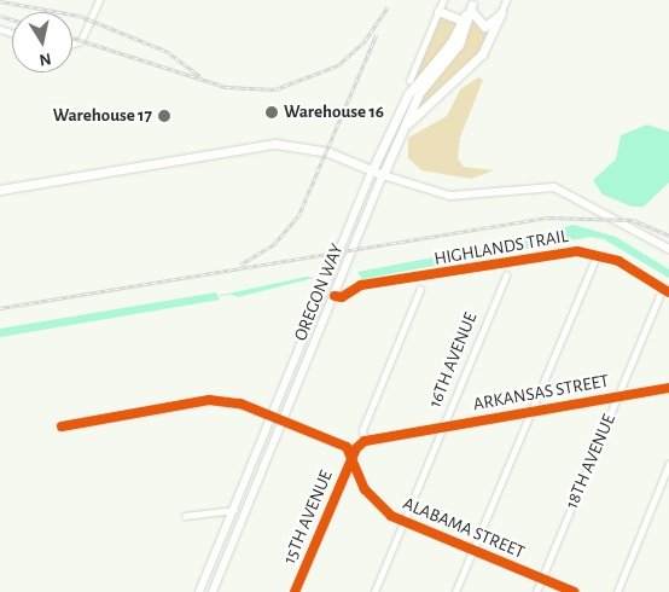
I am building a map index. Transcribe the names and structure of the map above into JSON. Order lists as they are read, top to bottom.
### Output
{
  "streets": {
    "highway": ["OREGON WAY"],
    "street": [
      "16TH AVENUE",
      "ARKANSAS STREET",
      "18TH AVENUE",
      "15TH AVENUE",
      "ALABAMA STREET"
    ],
    "cycle path": ["HIGHLANDS TRAIL"]
  },
  "crossings": [
    ["16TH AVENUE", "ARKANSAS STREET"],
    ["16TH AVENUE", "ALABAMA STREET"],
    ["ARKANSAS STREET", "18TH AVENUE"],
    ["18TH AVENUE", "ALABAMA STREET"],
    ["15TH AVENUE", "ALABAMA STREET"]
  ],
  "places": ["Warehouse 16", "Warehouse 17"],
  "north": "bottom"
}
